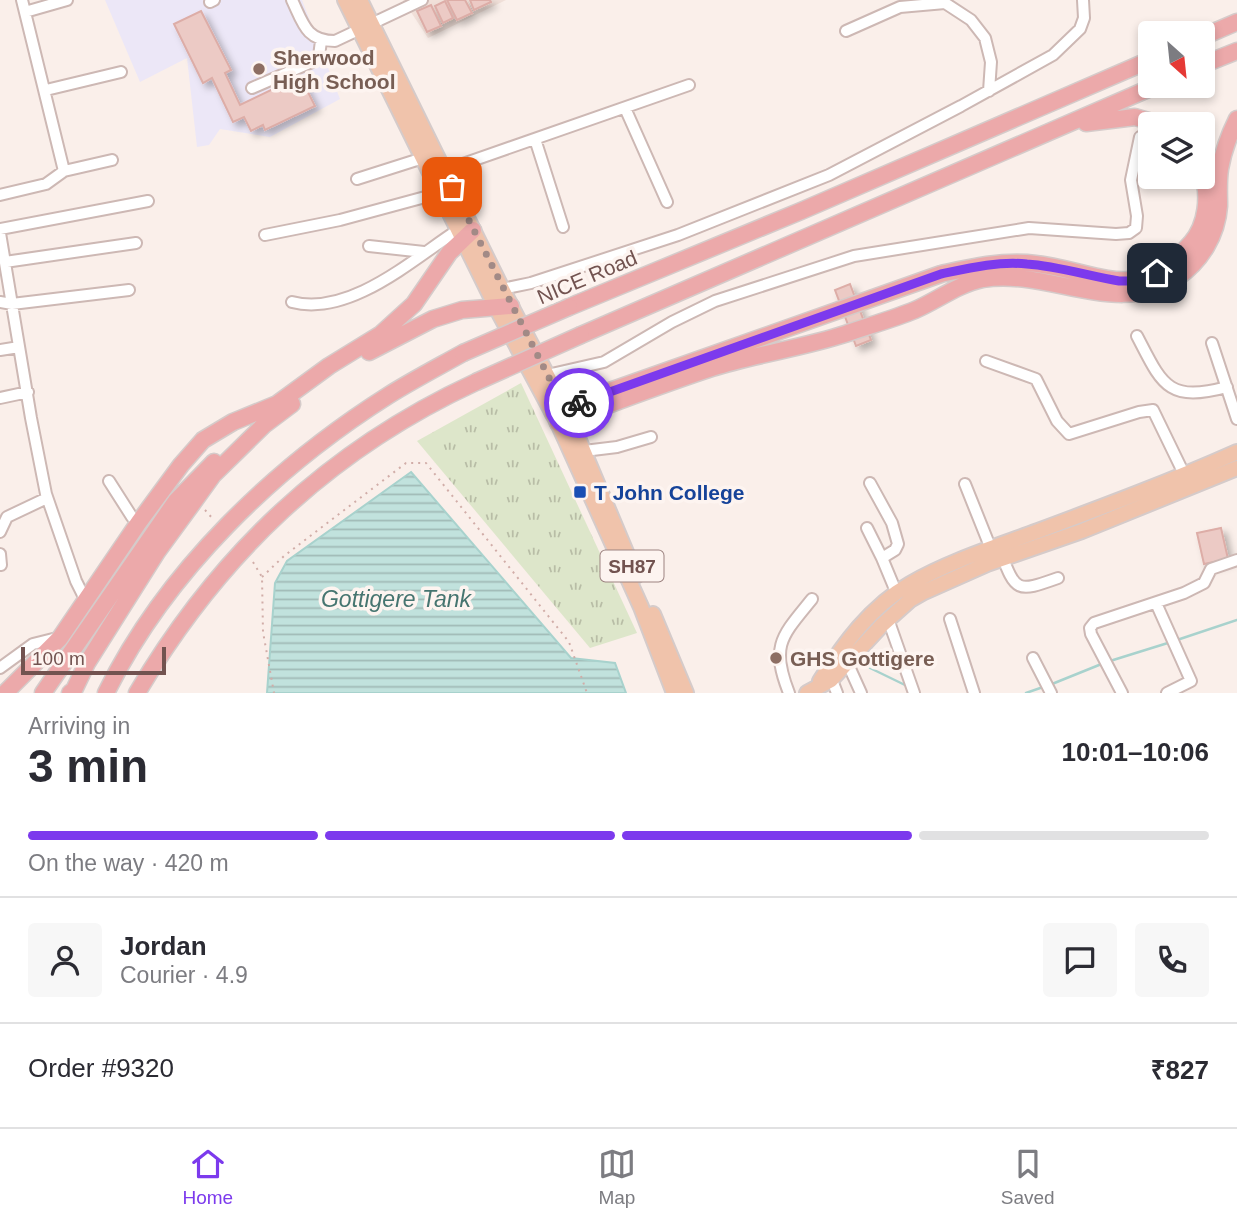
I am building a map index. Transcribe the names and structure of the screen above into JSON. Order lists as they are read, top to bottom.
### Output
{
  "streets": {
    "highway": ["NICE Road"],
    "main road": ["SH87"]
  },
  "water": ["Gottigere Tank"],
  "places": {
    "other": ["Sherwood High School", "GHS Gottigere"],
    "transit": ["T John College"]
  },
  "scale_bar": "100 m",
  "north": "bottom right",
  "page": {
    "scale": "100 m",
    "heading": ["3 min", "Arriving in", "10:01–10:06"],
    "panel": [
      "Jordan",
      "Courier · 4.9",
      "Order #9320",
      "₹827"
    ],
    "bar": "On the way · 420 m",
    "tabs": ["Home", "Map", "Saved"]
  }
}
